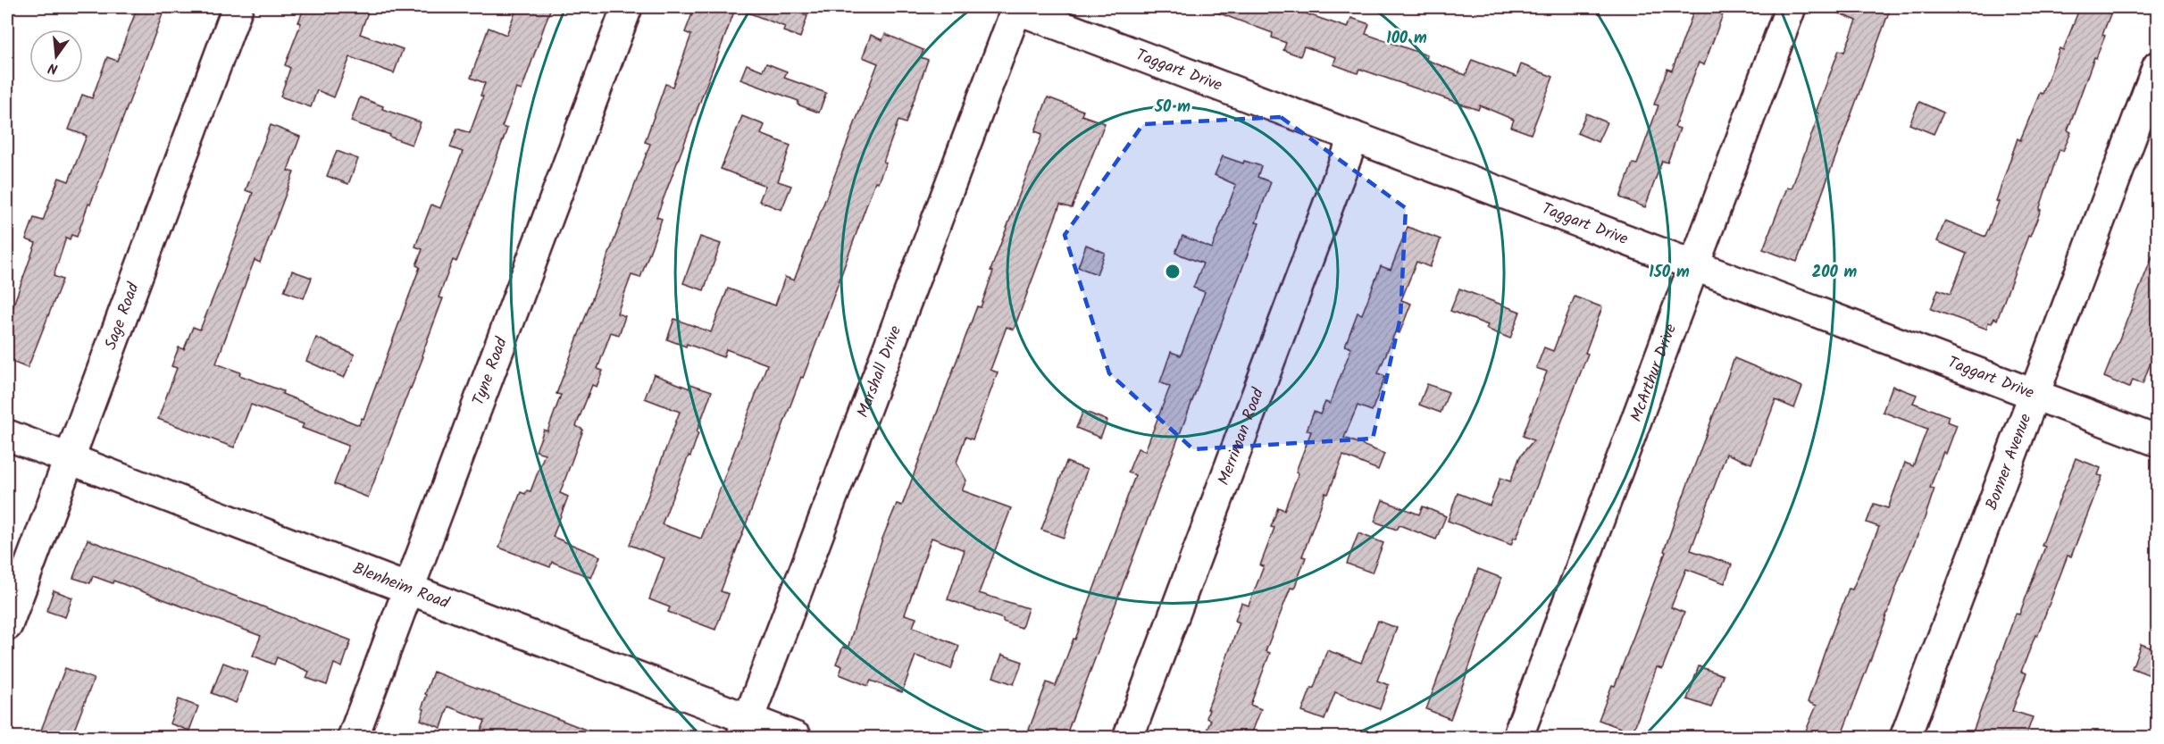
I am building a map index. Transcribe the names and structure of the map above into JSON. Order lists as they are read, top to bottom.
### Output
{
  "streets": {
    "street": [
      "Taggart Drive",
      "Sage Road",
      "Tyne Road",
      "Marshall Drive",
      "McArthur Drive",
      "Merriman Road",
      "Bonner Avenue",
      "Blenheim Road"
    ]
  },
  "crossings": [
    ["Taggart Drive", "Marshall Drive"],
    ["Taggart Drive", "McArthur Drive"],
    ["Taggart Drive", "Merriman Road"],
    ["Taggart Drive", "Bonner Avenue"],
    ["Sage Road", "Blenheim Road"],
    ["Tyne Road", "Blenheim Road"],
    ["Marshall Drive", "Blenheim Road"]
  ],
  "north": "bottom",
  "rings": [
    "100 m",
    "50 m",
    "150 m",
    "200 m"
  ]
}
